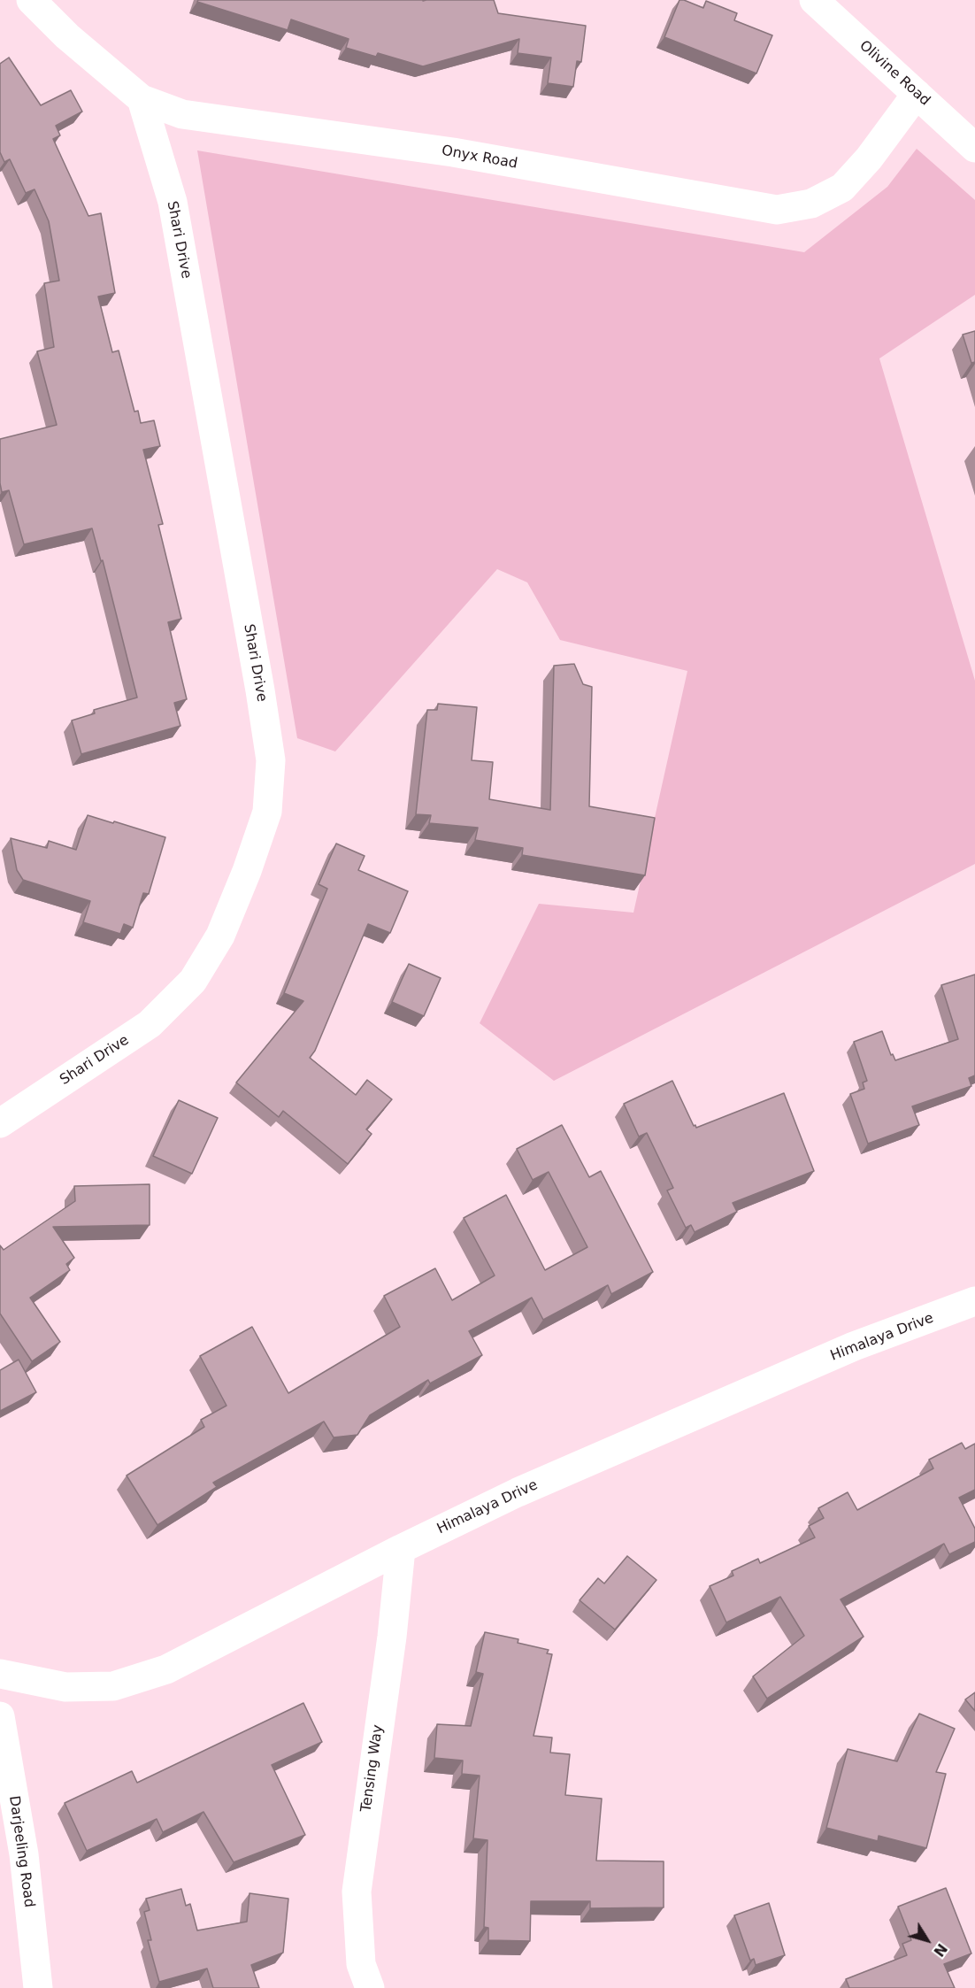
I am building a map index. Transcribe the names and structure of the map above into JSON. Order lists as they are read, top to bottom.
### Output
{
  "streets": {
    "street": [
      "Olivine Road",
      "Onyx Road",
      "Shari Drive",
      "Himalaya Drive",
      "Tensing Way",
      "Darjeeling Road"
    ]
  },
  "crossings": [
    ["Olivine Road", "Onyx Road"],
    ["Onyx Road", "Shari Drive"],
    ["Himalaya Drive", "Tensing Way"]
  ],
  "north": "bottom right"
}
